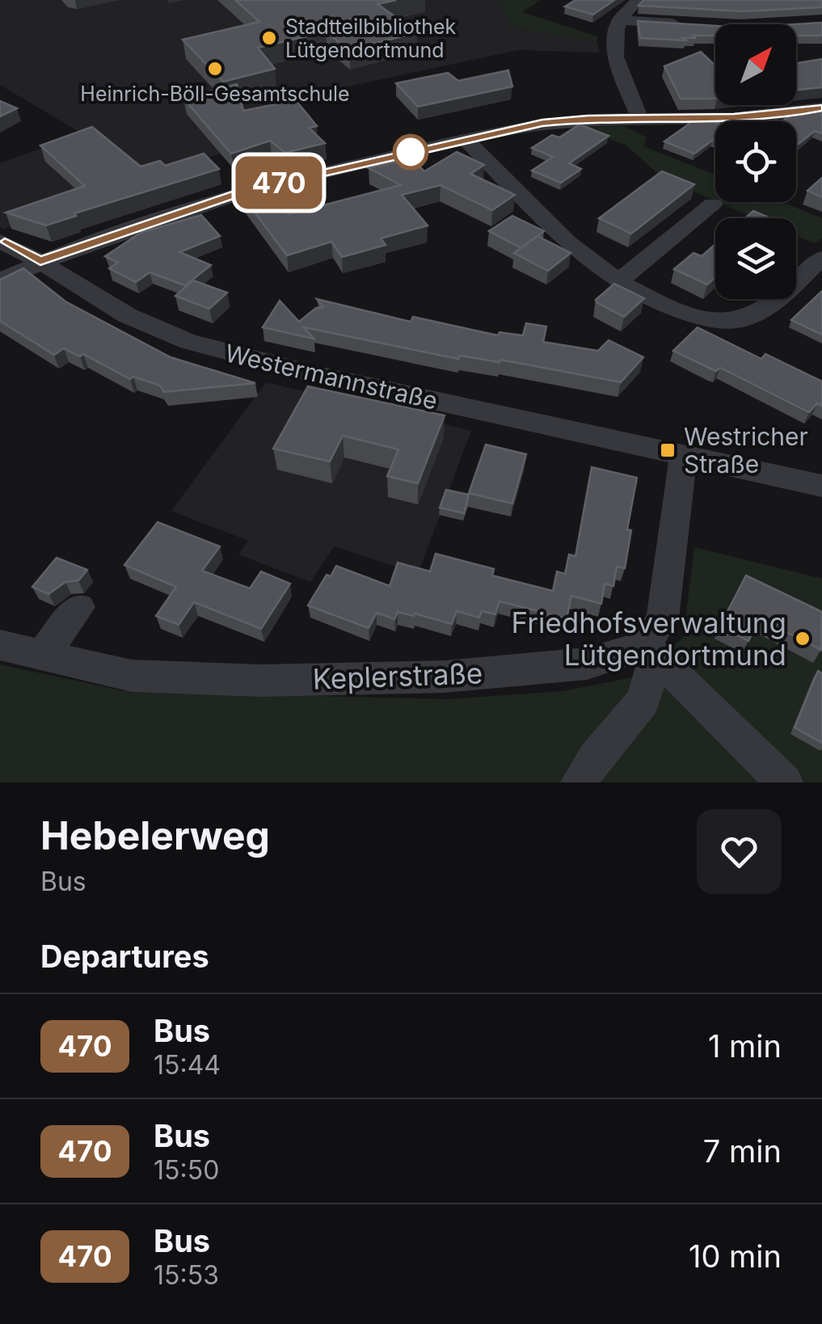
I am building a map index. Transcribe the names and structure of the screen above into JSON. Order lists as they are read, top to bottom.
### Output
{
  "streets": {
    "street": ["Westermannstraße", "Keplerstraße"]
  },
  "crossings": [
    ["Westermannstraße", "Keplerstraße"]
  ],
  "places": {
    "other": ["Stadtteilbibliothek Lütgendortmund", "Heinrich-Böll-Gesamtschule", "Friedhofsverwaltung Lütgendortmund"],
    "transit": ["Westricher Straße"]
  },
  "lines": ["bus line 470"],
  "north": "top right",
  "page": {
    "on_map": "470",
    "heading": [
      ["Hebelerweg", "Bus"],
      "Departures"
    ],
    "list": [
      {
        "mark": "470",
        "name": "Bus",
        "note": "15:44",
        "value": "1 min"
      },
      {
        "mark": "470",
        "name": "Bus",
        "note": "15:50",
        "value": "7 min"
      },
      {
        "mark": "470",
        "name": "Bus",
        "note": "15:53",
        "value": "10 min"
      }
    ]
  }
}
